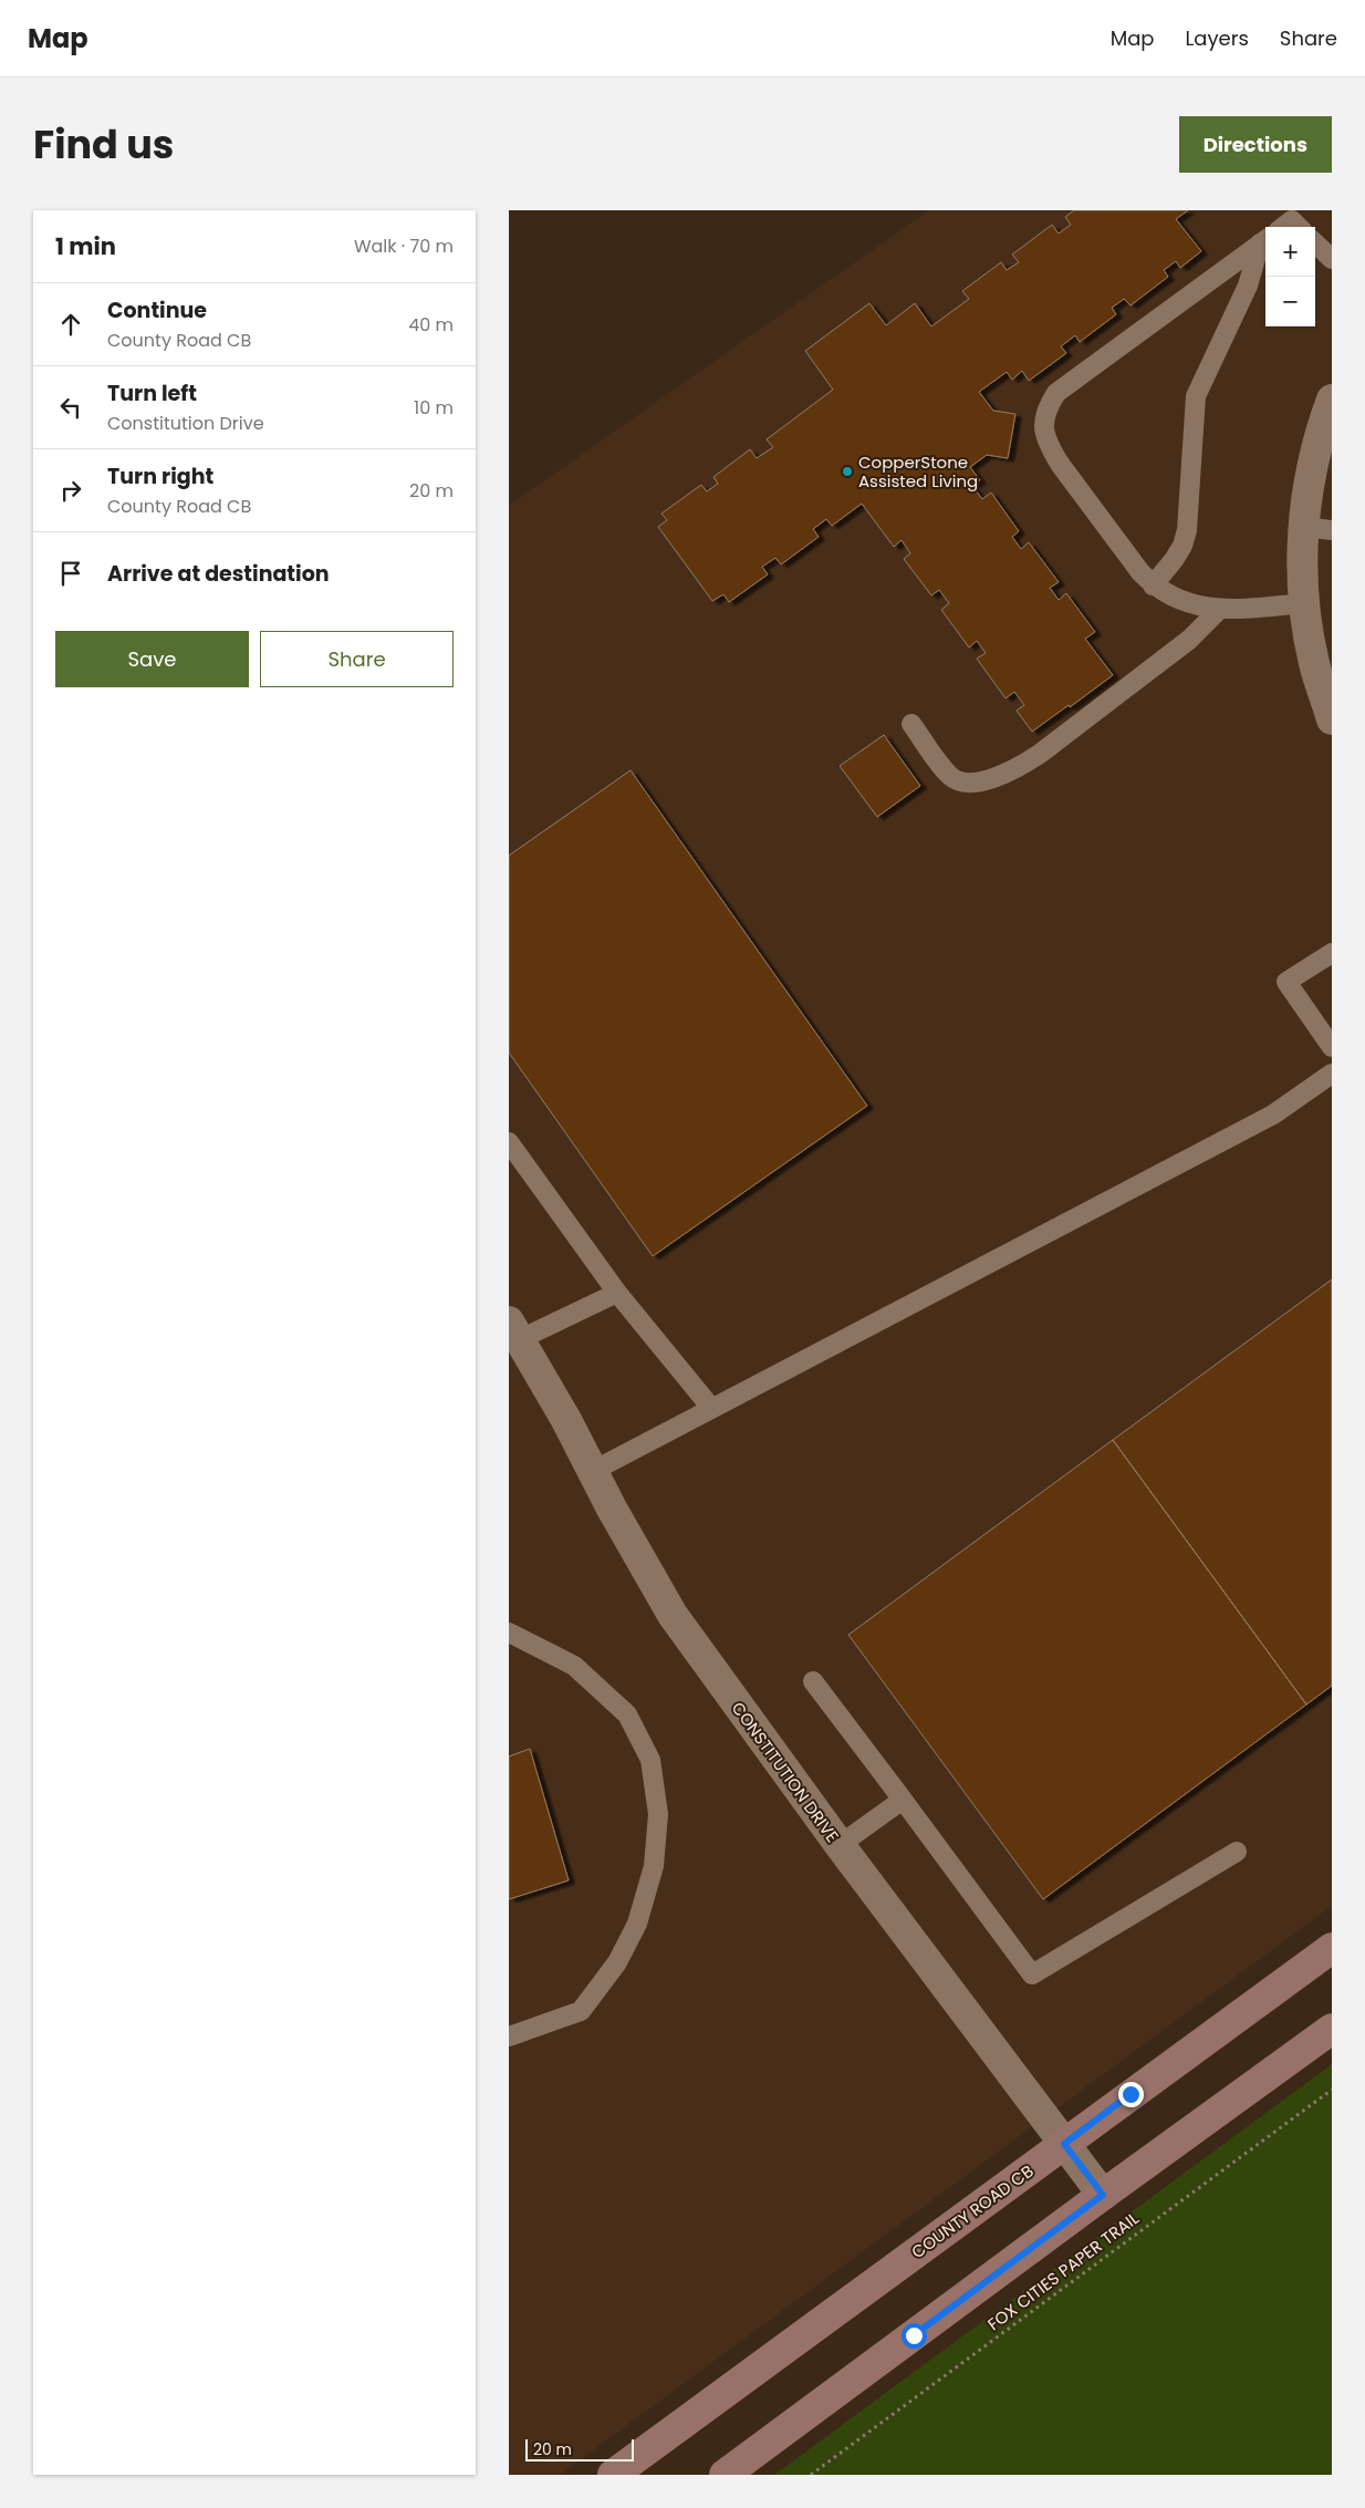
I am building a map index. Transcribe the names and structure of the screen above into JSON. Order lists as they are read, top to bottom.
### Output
{
  "streets": {
    "main road": ["COUNTY ROAD CB"],
    "street": ["CONSTITUTION DRIVE"],
    "path": ["FOX CITIES PAPER TRAIL"]
  },
  "crossings": [
    ["CONSTITUTION DRIVE", "COUNTY ROAD CB"]
  ],
  "places": ["CopperStone Assisted Living"],
  "scale_bar": "20 m",
  "page": {
    "header": "Map",
    "nav": ["Map", "Layers", "Share"],
    "title": "Find us",
    "buttons": [
      "Directions",
      ["Save", "Share"]
    ],
    "heading": ["1 min", "Walk · 70 m"],
    "map_buttons": ["+", "−"],
    "list": [
      ["Continue", "County Road CB", "40 m"],
      ["Turn left", "Constitution Drive", "10 m"],
      ["Turn right", "County Road CB", "20 m"],
      "Arrive at destination"
    ],
    "scale": "20 m"
  }
}
